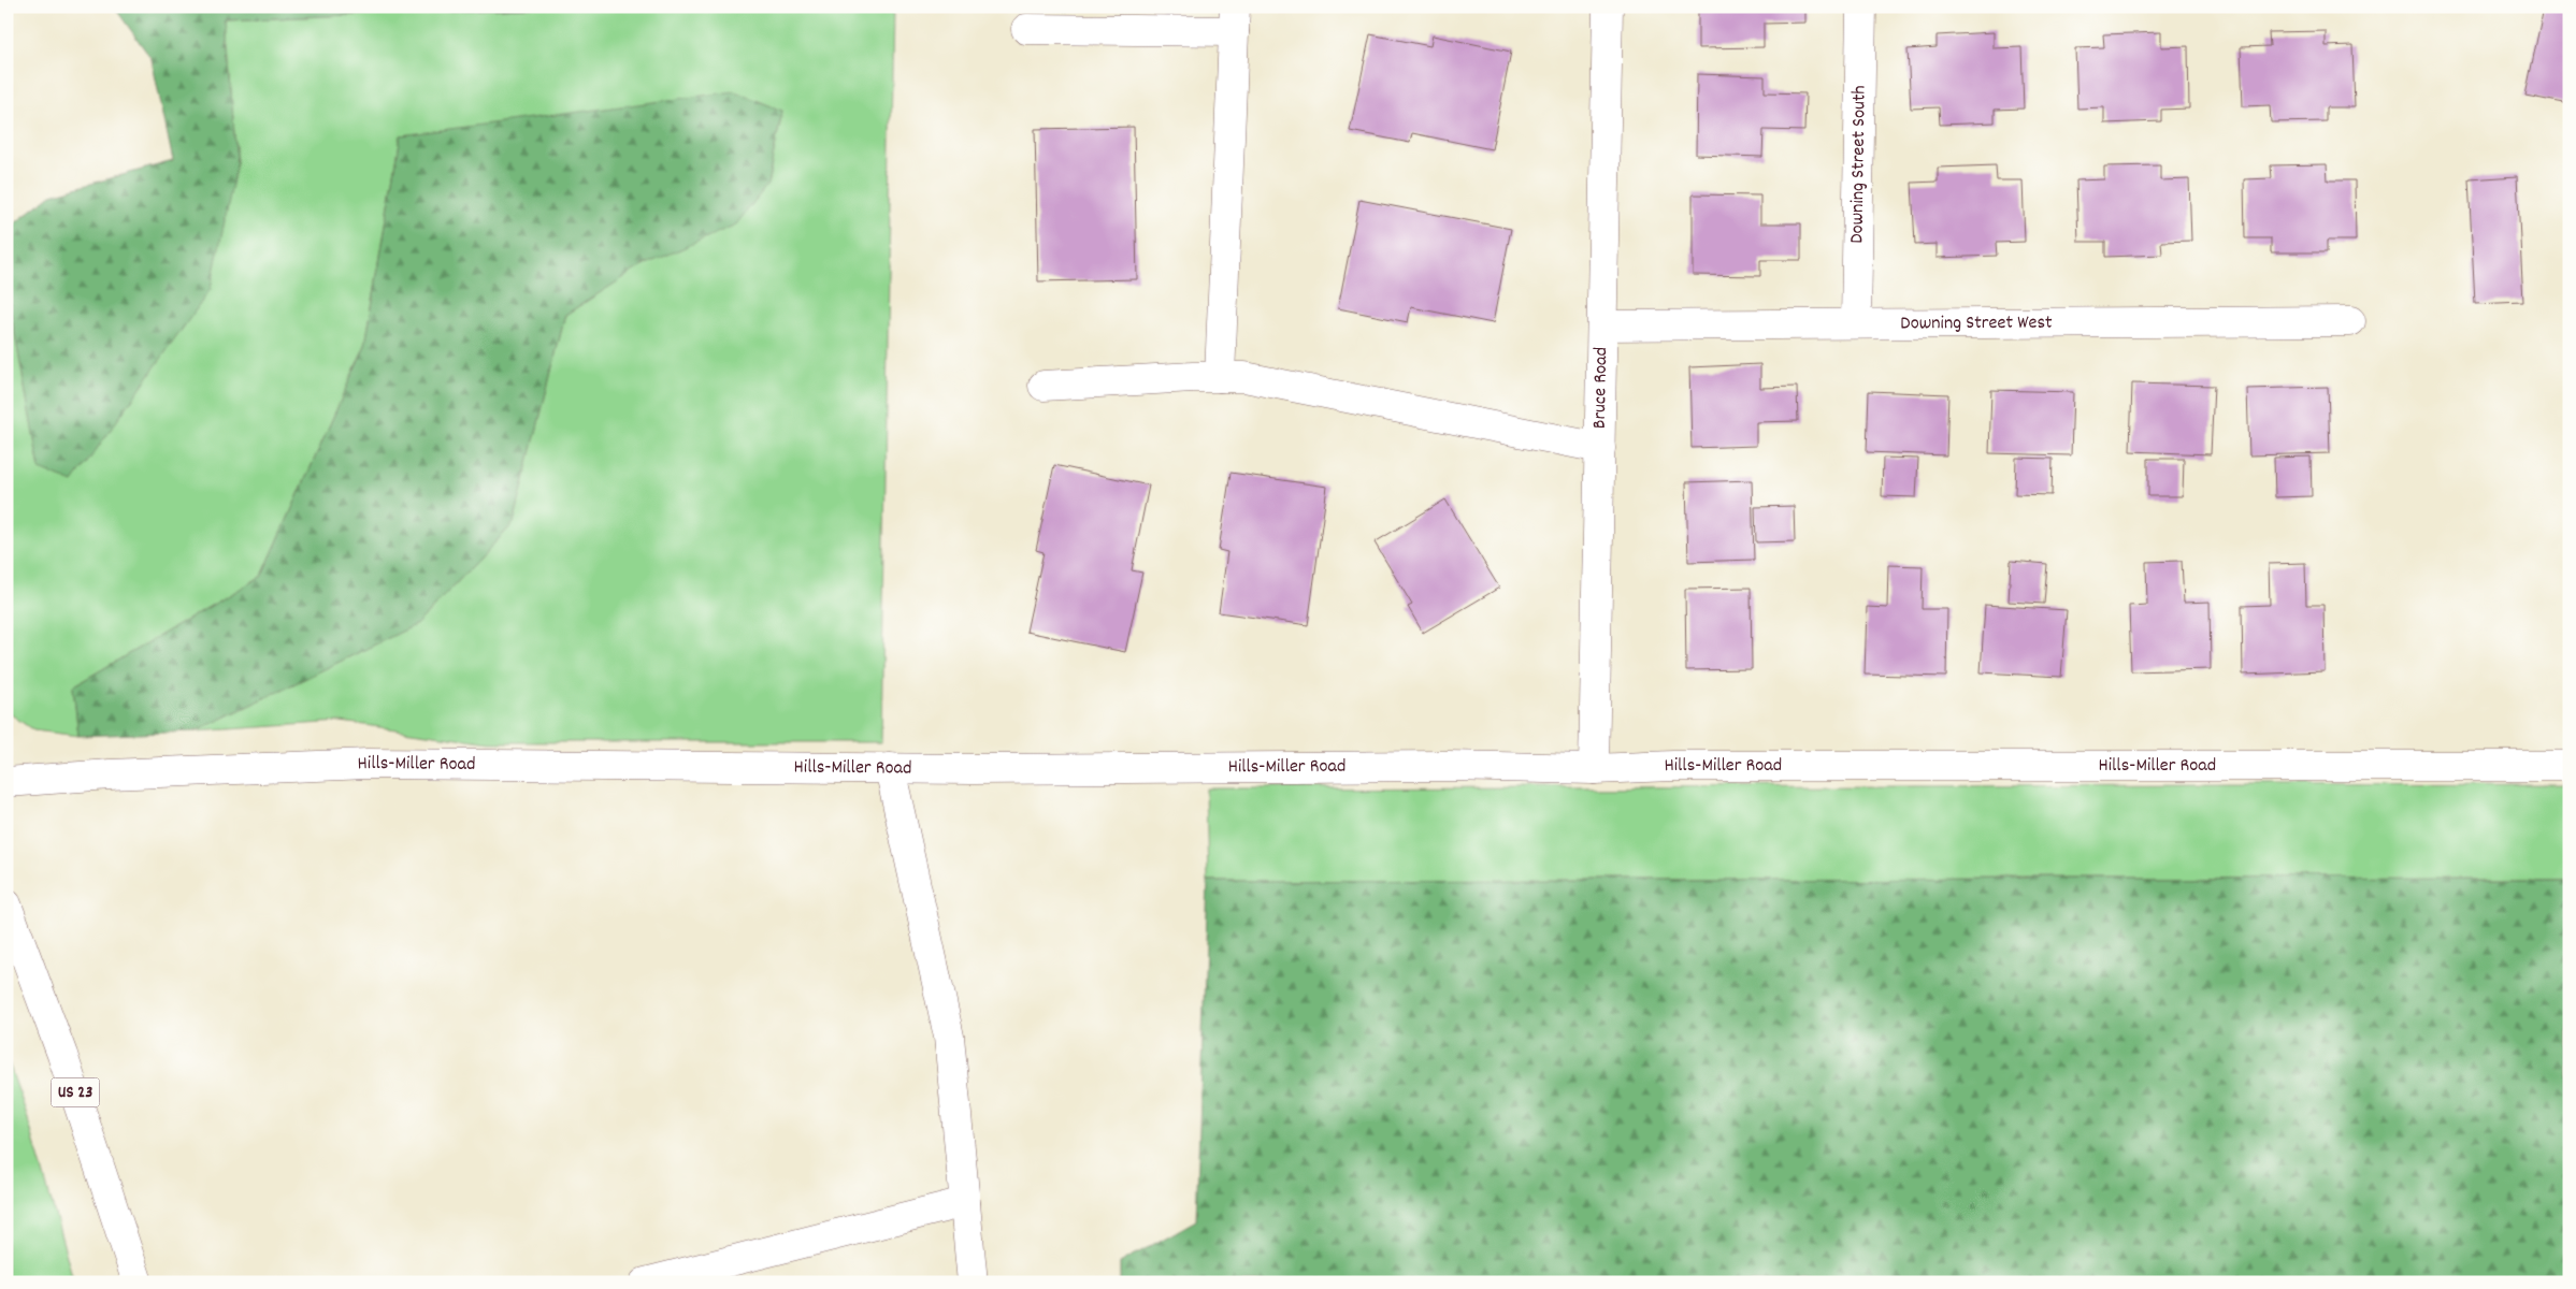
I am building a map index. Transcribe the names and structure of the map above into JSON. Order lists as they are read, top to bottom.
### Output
{
  "streets": {
    "main road": [
      "Downing Street South",
      "Downing Street West",
      "Bruce Road",
      "Hills-Miller Road",
      "US 23"
    ]
  },
  "crossings": [
    ["Downing Street South", "Downing Street West"],
    ["Downing Street West", "Bruce Road"],
    ["Bruce Road", "Hills-Miller Road"]
  ]
}
